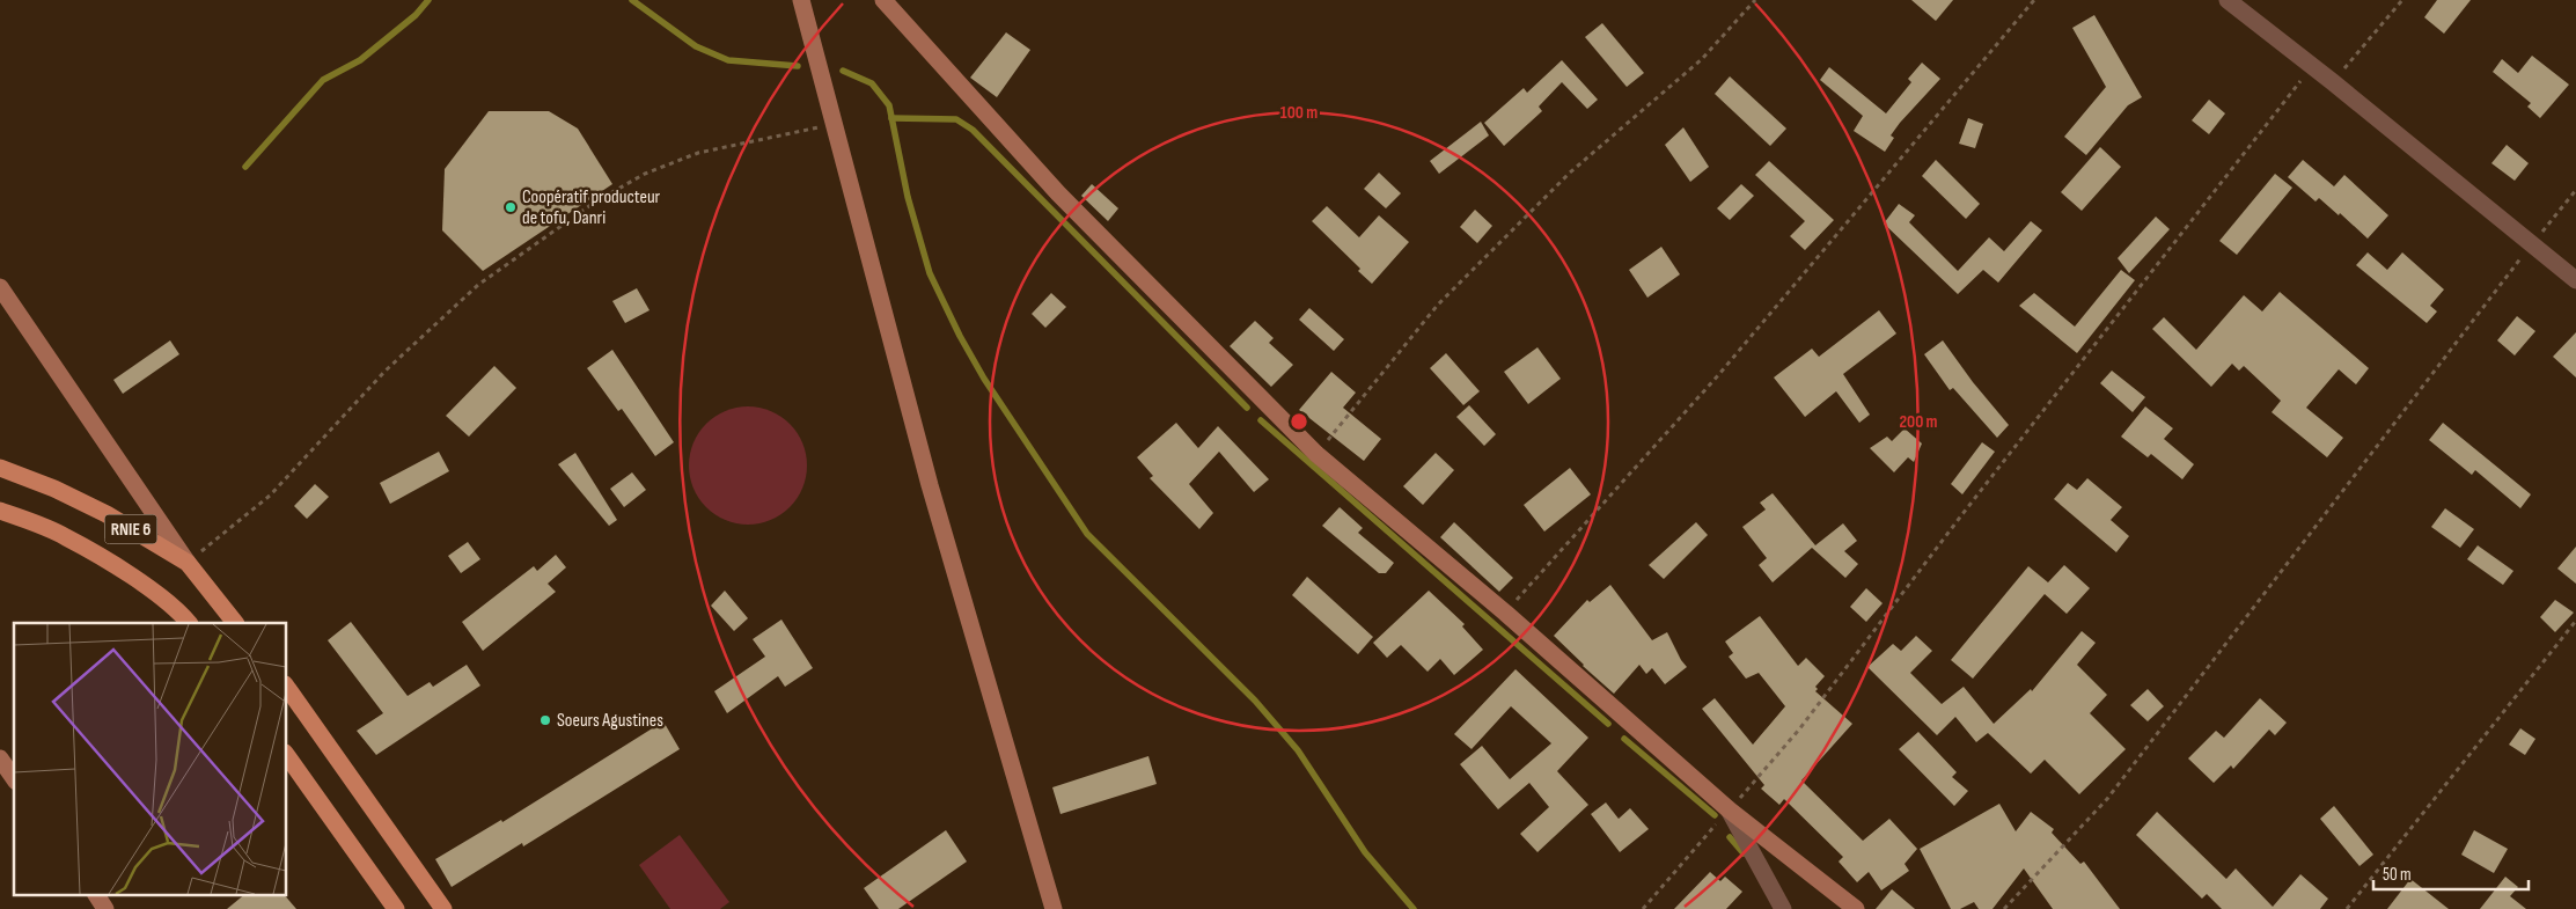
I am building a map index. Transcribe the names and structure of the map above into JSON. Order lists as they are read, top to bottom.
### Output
{
  "streets": {
    "main road": ["RNIE 6"]
  },
  "places": ["Coopératif producteur de tofu, Danri", "Soeurs Agustines"],
  "scale_bar": "50 m",
  "rings": ["100 m", "200 m"]
}
